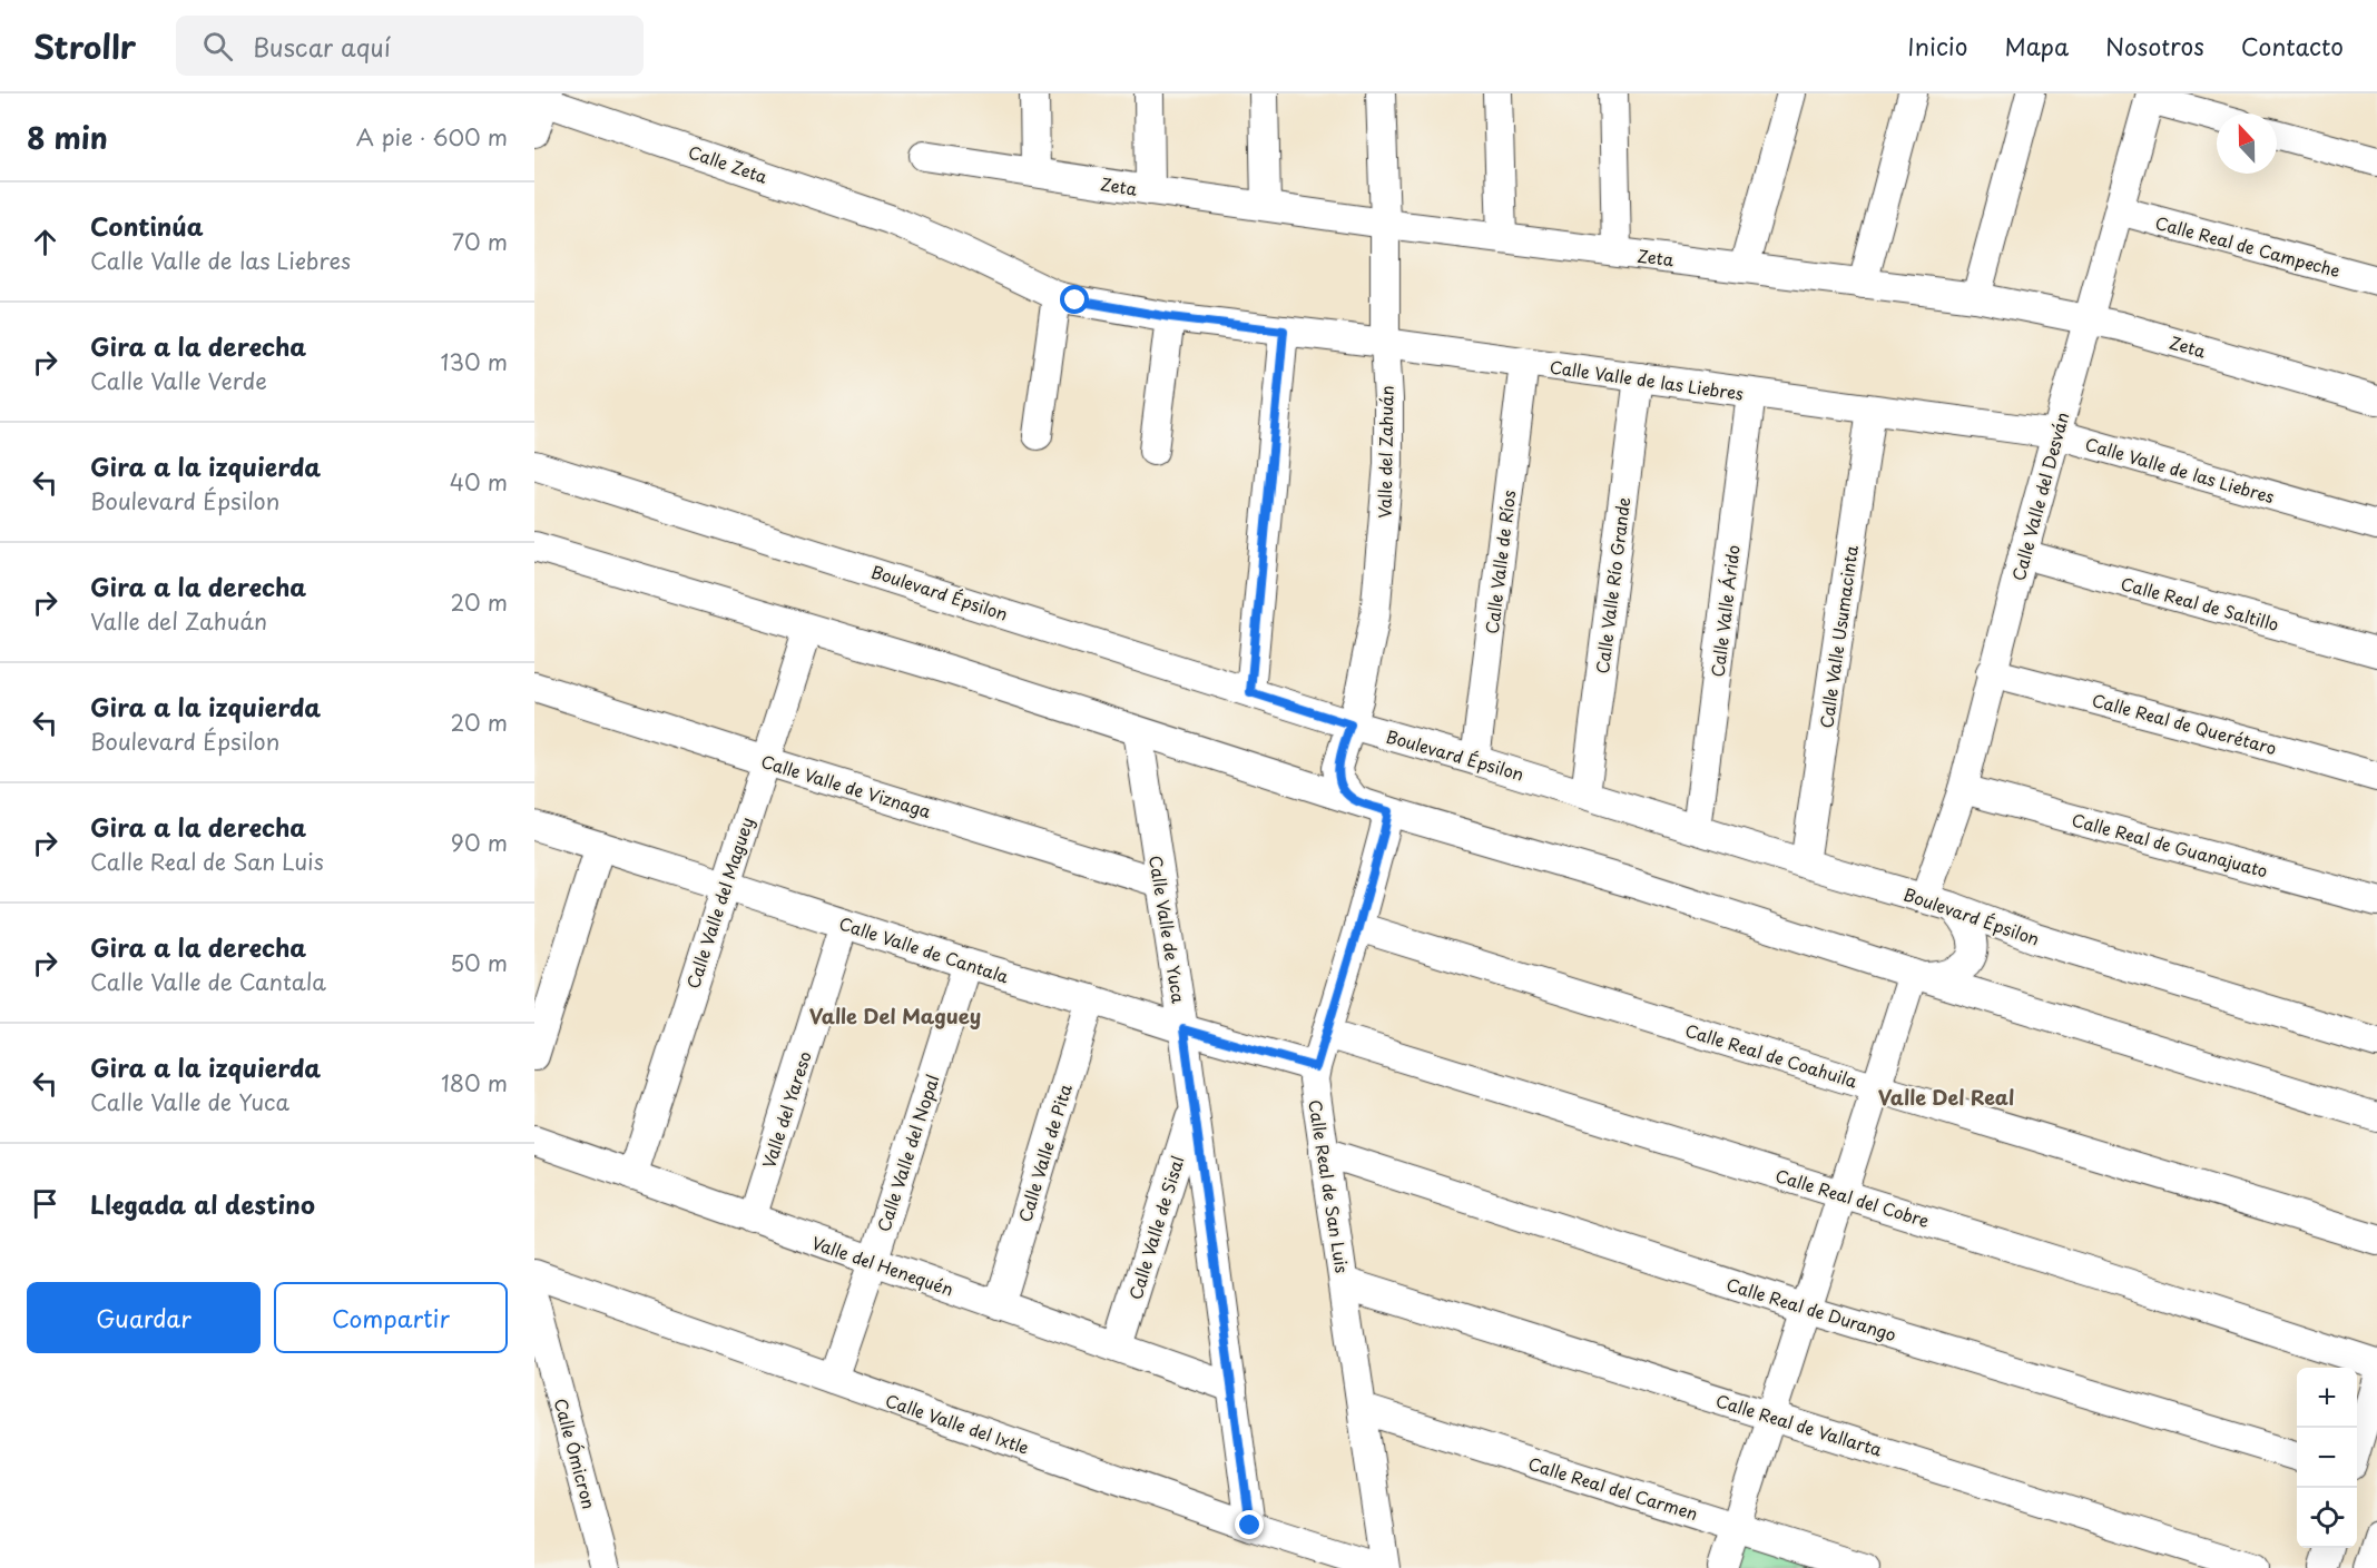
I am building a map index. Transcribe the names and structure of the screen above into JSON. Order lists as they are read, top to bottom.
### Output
{
  "streets": {
    "street": [
      "Calle Zeta",
      "Zeta",
      "Calle Real de Campeche",
      "Calle Valle de las Liebres",
      "Valle del Zahuán",
      "Calle Valle del Desván",
      "Calle Valle de Ríos",
      "Calle Valle Río Grande",
      "Boulevard Épsilon",
      "Calle Real de Saltillo",
      "Calle Valle Árido",
      "Calle Valle Usumacinta",
      "Calle Real de Querétaro",
      "Calle Valle de Viznaga",
      "Calle Real de Guanajuato",
      "Calle Valle del Maguey",
      "Calle Valle de Yuca",
      "Calle Valle de Cantala",
      "Calle Real de Coahuila",
      "Valle del Yareso",
      "Calle Valle del Nopal",
      "Calle Valle de Pita",
      "Calle Real de San Luis",
      "Calle Real del Cobre",
      "Calle Valle de Sisal",
      "Valle del Henequén",
      "Calle Real de Durango",
      "Calle Valle del Ixtle",
      "Calle Real de Vallarta",
      "Calle Ómicron",
      "Calle Real del Carmen"
    ]
  },
  "crossings": [
    ["Calle Zeta", "Calle Valle de las Liebres"],
    ["Zeta", "Valle del Zahuán"],
    ["Zeta", "Calle Valle del Desván"],
    ["Calle Real de Campeche", "Calle Valle del Desván"],
    ["Calle Valle de las Liebres", "Valle del Zahuán"],
    ["Calle Valle de las Liebres", "Calle Valle del Desván"],
    ["Calle Valle de las Liebres", "Calle Valle de Ríos"],
    ["Calle Valle de las Liebres", "Calle Valle Río Grande"],
    ["Calle Valle de las Liebres", "Calle Valle Árido"],
    ["Calle Valle de las Liebres", "Calle Valle Usumacinta"],
    ["Valle del Zahuán", "Boulevard Épsilon"],
    ["Calle Valle del Desván", "Boulevard Épsilon"],
    ["Calle Valle del Desván", "Calle Real de Saltillo"],
    ["Calle Valle del Desván", "Calle Real de Querétaro"],
    ["Calle Valle del Desván", "Calle Real de Guanajuato"],
    ["Calle Valle de Ríos", "Boulevard Épsilon"],
    ["Calle Valle Río Grande", "Boulevard Épsilon"],
    ["Boulevard Épsilon", "Calle Valle Árido"],
    ["Boulevard Épsilon", "Calle Valle Usumacinta"],
    ["Calle Valle de Viznaga", "Calle Valle del Maguey"],
    ["Calle Valle de Viznaga", "Calle Valle de Yuca"],
    ["Calle Valle del Maguey", "Calle Valle de Cantala"],
    ["Calle Valle del Maguey", "Valle del Henequén"],
    ["Calle Valle de Yuca", "Calle Valle de Cantala"],
    ["Calle Valle de Yuca", "Calle Valle de Sisal"],
    ["Calle Valle de Yuca", "Valle del Henequén"],
    ["Calle Valle de Yuca", "Calle Valle del Ixtle"],
    ["Calle Valle de Cantala", "Valle del Yareso"],
    ["Calle Valle de Cantala", "Calle Valle del Nopal"],
    ["Calle Valle de Cantala", "Calle Valle de Pita"],
    ["Calle Valle de Cantala", "Calle Real de San Luis"],
    ["Calle Real de Coahuila", "Calle Real de San Luis"],
    ["Valle del Yareso", "Valle del Henequén"],
    ["Calle Valle del Nopal", "Valle del Henequén"],
    ["Calle Valle del Nopal", "Calle Valle del Ixtle"],
    ["Calle Valle de Pita", "Valle del Henequén"],
    ["Calle Real de San Luis", "Calle Real del Cobre"],
    ["Calle Real de San Luis", "Calle Real de Durango"],
    ["Calle Real de San Luis", "Calle Valle del Ixtle"],
    ["Calle Real de San Luis", "Calle Real de Vallarta"],
    ["Calle Real de San Luis", "Calle Real del Carmen"],
    ["Calle Valle de Sisal", "Valle del Henequén"]
  ],
  "districts": ["Valle Del Maguey", "Valle Del Real"],
  "north": "top",
  "page": {
    "header": "Strollr",
    "search": "Buscar aquí",
    "nav": [
      "Inicio",
      "Mapa",
      "Nosotros",
      "Contacto"
    ],
    "heading": ["8 min", "A pie · 600 m"],
    "list": [
      ["Continúa", "Calle Valle de las Liebres", "70 m"],
      ["Gira a la derecha", "Calle Valle Verde", "130 m"],
      ["Gira a la izquierda", "Boulevard Épsilon", "40 m"],
      ["Gira a la derecha", "Valle del Zahuán", "20 m"],
      ["Gira a la izquierda", "Boulevard Épsilon", "20 m"],
      ["Gira a la derecha", "Calle Real de San Luis", "90 m"],
      ["Gira a la derecha", "Calle Valle de Cantala", "50 m"],
      ["Gira a la izquierda", "Calle Valle de Yuca", "180 m"],
      "Llegada al destino"
    ],
    "buttons": ["Guardar", "Compartir"],
    "map_buttons": ["+", "−"]
  }
}
